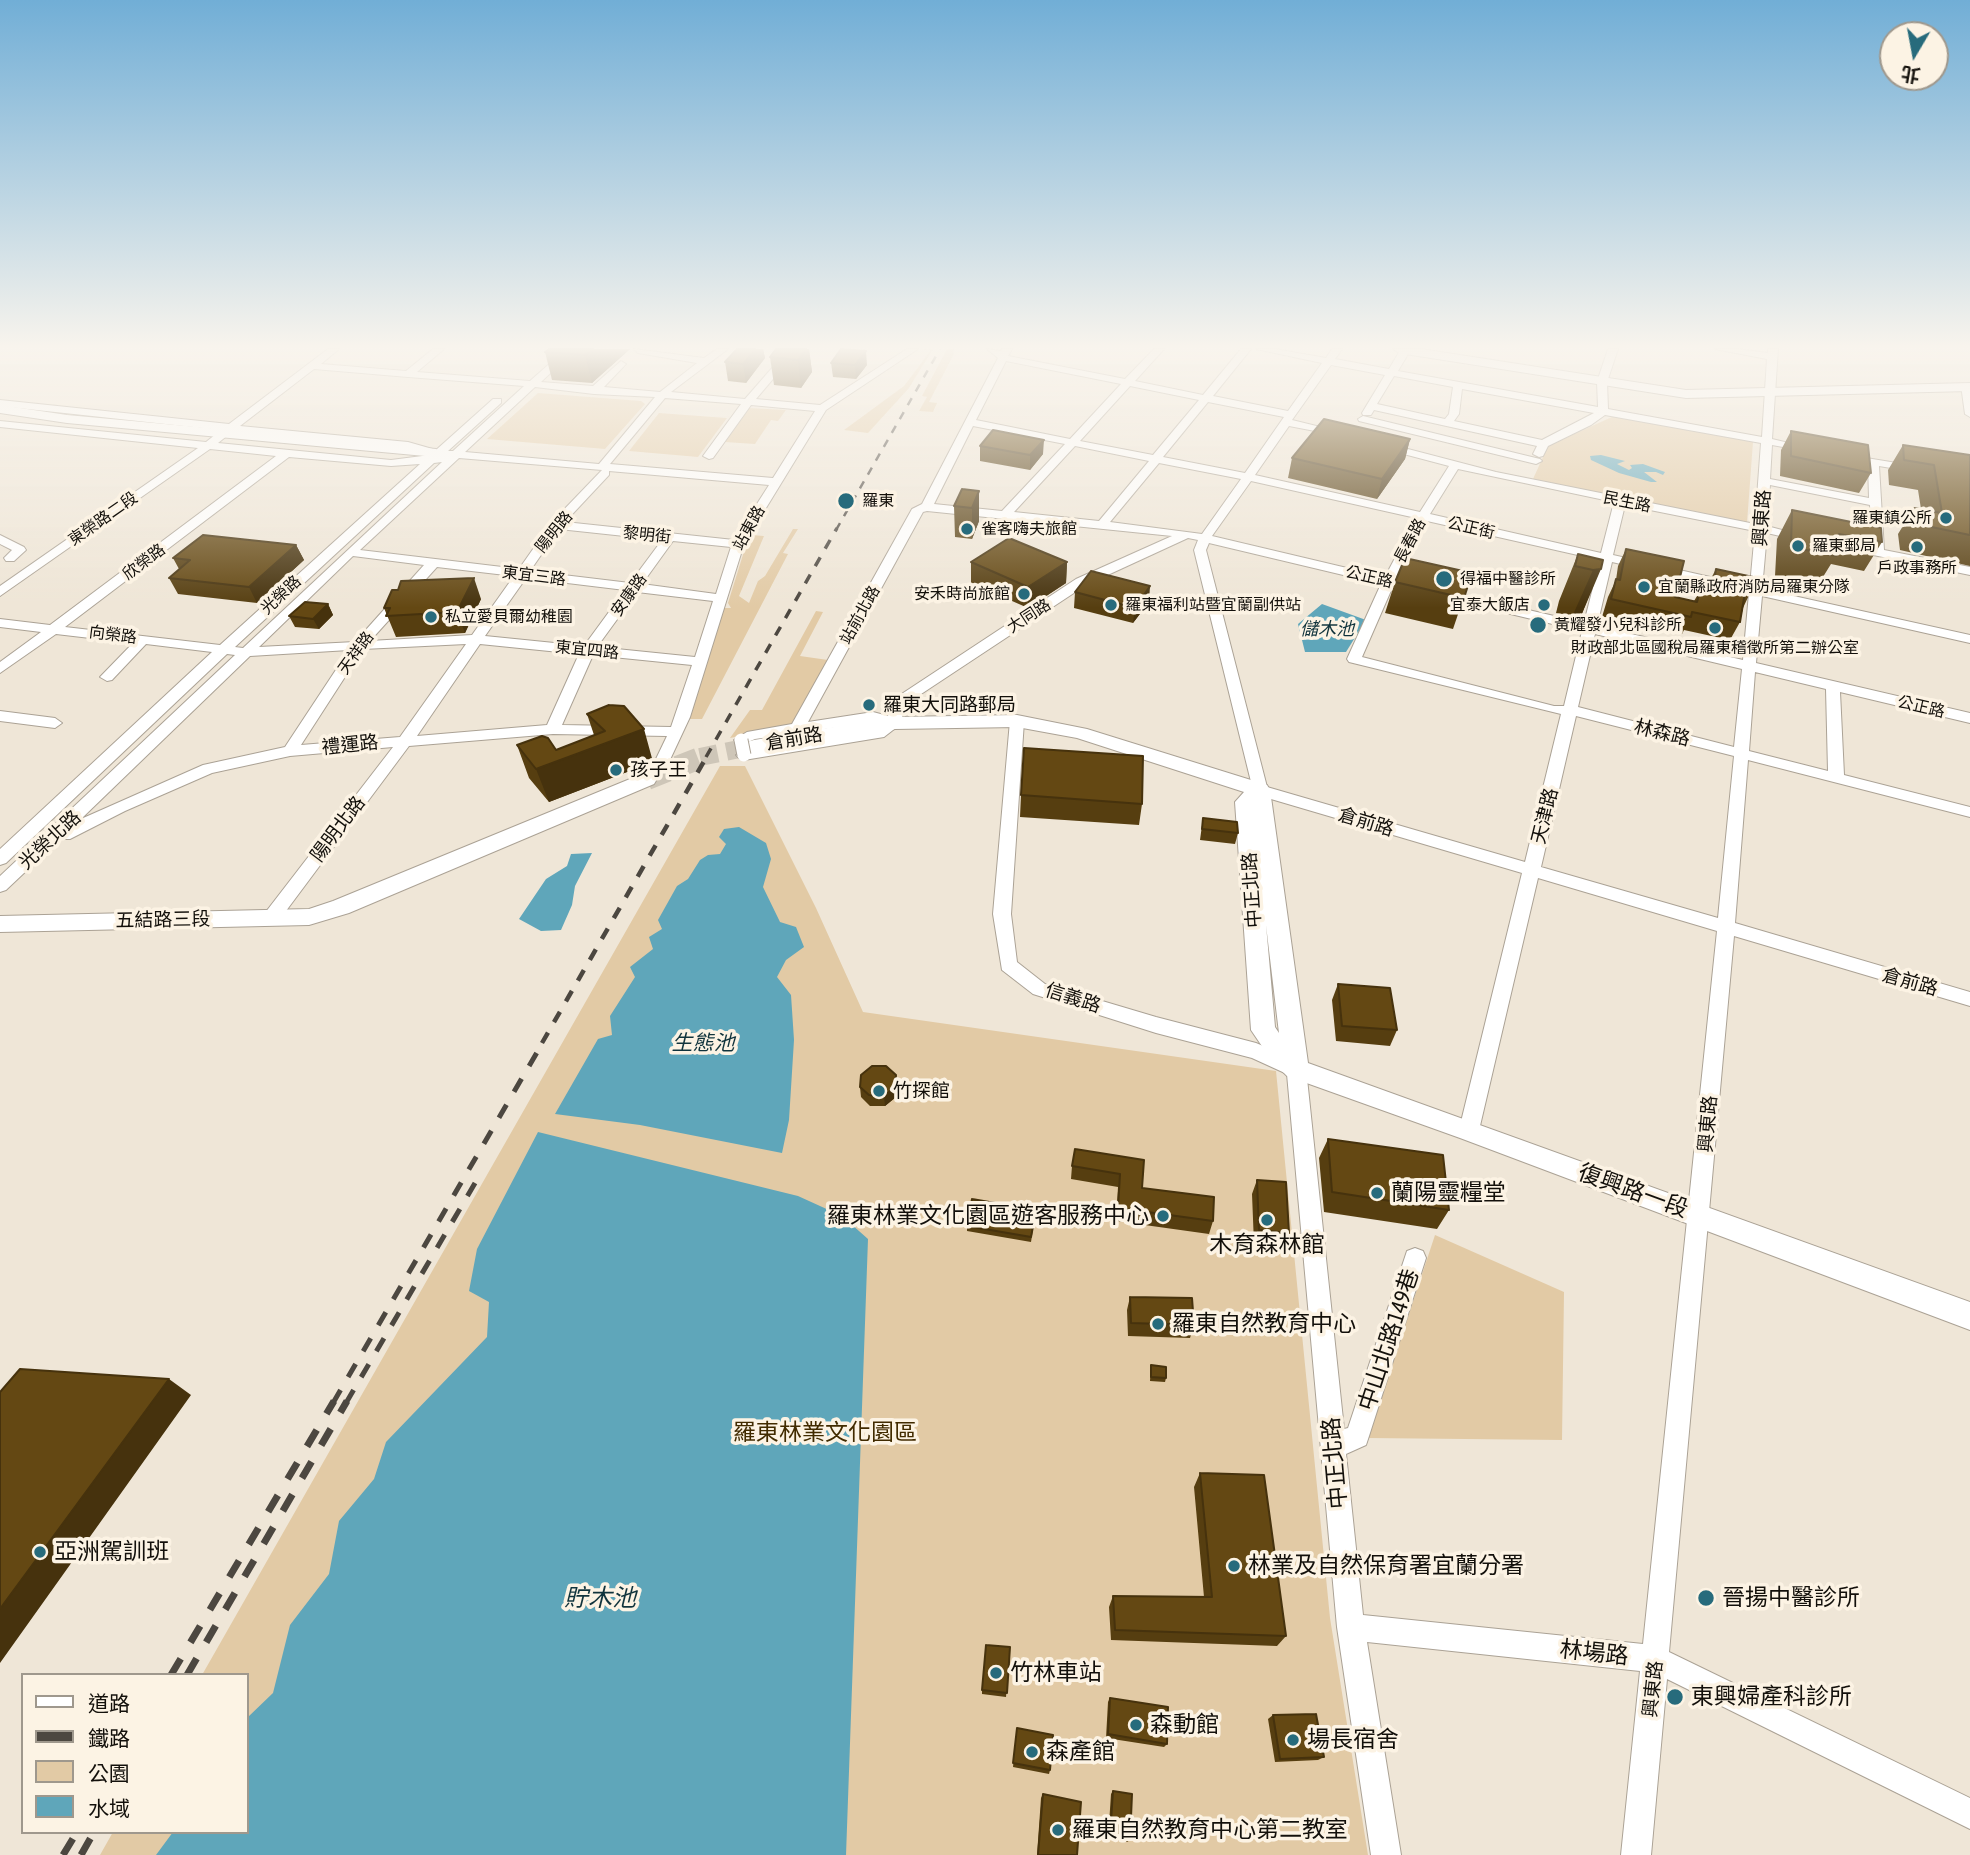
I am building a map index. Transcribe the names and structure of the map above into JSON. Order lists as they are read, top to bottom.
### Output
{
  "streets": {
    "main road": [
      "倉前路",
      "中正北路",
      "五結路三段",
      "復興路一段"
    ],
    "street": [
      "民生路",
      "興東路",
      "東榮路二段",
      "站東路",
      "公正街",
      "陽明路",
      "黎明街",
      "長春路",
      "欣榮路",
      "東宜三路",
      "公正路",
      "光榮路",
      "安康路",
      "站前北路",
      "大同路",
      "向榮路",
      "東宜四路",
      "天祥路",
      "林森路",
      "禮運路",
      "天津路",
      "陽明北路",
      "光榮北路",
      "信義路",
      "中山北路149巷",
      "林場路"
    ]
  },
  "crossings": [
    ["民生路", "興東路"],
    ["民生路", "長春路"],
    ["民生路", "天津路"],
    ["興東路", "公正街"],
    ["興東路", "公正路"],
    ["興東路", "林森路"],
    ["興東路", "倉前路"],
    ["興東路", "復興路一段"],
    ["興東路", "林場路"],
    ["站東路", "黎明街"],
    ["站東路", "東宜三路"],
    ["站東路", "東宜四路"],
    ["站東路", "禮運路"],
    ["公正街", "長春路"],
    ["公正街", "天津路"],
    ["陽明路", "黎明街"],
    ["陽明路", "東宜三路"],
    ["陽明路", "東宜四路"],
    ["陽明路", "禮運路"],
    ["陽明路", "陽明北路"],
    ["黎明街", "安康路"],
    ["長春路", "公正路"],
    ["長春路", "林森路"],
    ["欣榮路", "向榮路"],
    ["東宜三路", "光榮路"],
    ["東宜三路", "安康路"],
    ["東宜三路", "天祥路"],
    ["公正路", "站前北路"],
    ["公正路", "大同路"],
    ["公正路", "天津路"],
    ["光榮路", "向榮路"],
    ["光榮路", "光榮北路"],
    ["安康路", "東宜四路"],
    ["安康路", "禮運路"],
    ["大同路", "倉前路"],
    ["向榮路", "東宜四路"],
    ["向榮路", "天祥路"],
    ["東宜四路", "天祥路"],
    ["天祥路", "禮運路"],
    ["林森路", "天津路"],
    ["倉前路", "天津路"],
    ["倉前路", "中正北路"],
    ["倉前路", "信義路"],
    ["禮運路", "陽明北路"],
    ["禮運路", "光榮北路"],
    ["天津路", "復興路一段"],
    ["陽明北路", "五結路三段"],
    ["中正北路", "信義路"],
    ["中正北路", "復興路一段"],
    ["中正北路", "中山北路149巷"],
    ["中正北路", "林場路"],
    ["信義路", "復興路一段"]
  ],
  "water": ["儲木池", "生態池", "貯木池"],
  "parks": ["羅東林業文化園區"],
  "places": [
    "羅東",
    "羅東鎮公所",
    "雀客嗨夫旅館",
    "羅東郵局",
    "戶政事務所",
    "得福中醫診所",
    "宜蘭縣政府消防局羅東分隊",
    "安禾時尚旅館",
    "羅東福利站暨宜蘭副供站",
    "宜泰大飯店",
    "私立愛貝爾幼稚園",
    "黃耀發小兒科診所",
    "財政部北區國稅局羅東稽徵所第二辦公室",
    "羅東大同路郵局",
    "孩子王",
    "竹探館",
    "蘭陽靈糧堂",
    "羅東林業文化園區遊客服務中心",
    "木育森林館",
    "羅東自然教育中心",
    "亞洲駕訓班",
    "林業及自然保育署宜蘭分署",
    "晉揚中醫診所",
    "竹林車站",
    "東興婦產科診所",
    "森動館",
    "場長宿舍",
    "森產館",
    "羅東自然教育中心第二教室"
  ],
  "legend": [
    "道路",
    "鐵路",
    "公園",
    "水域"
  ],
  "north": "bottom"
}
